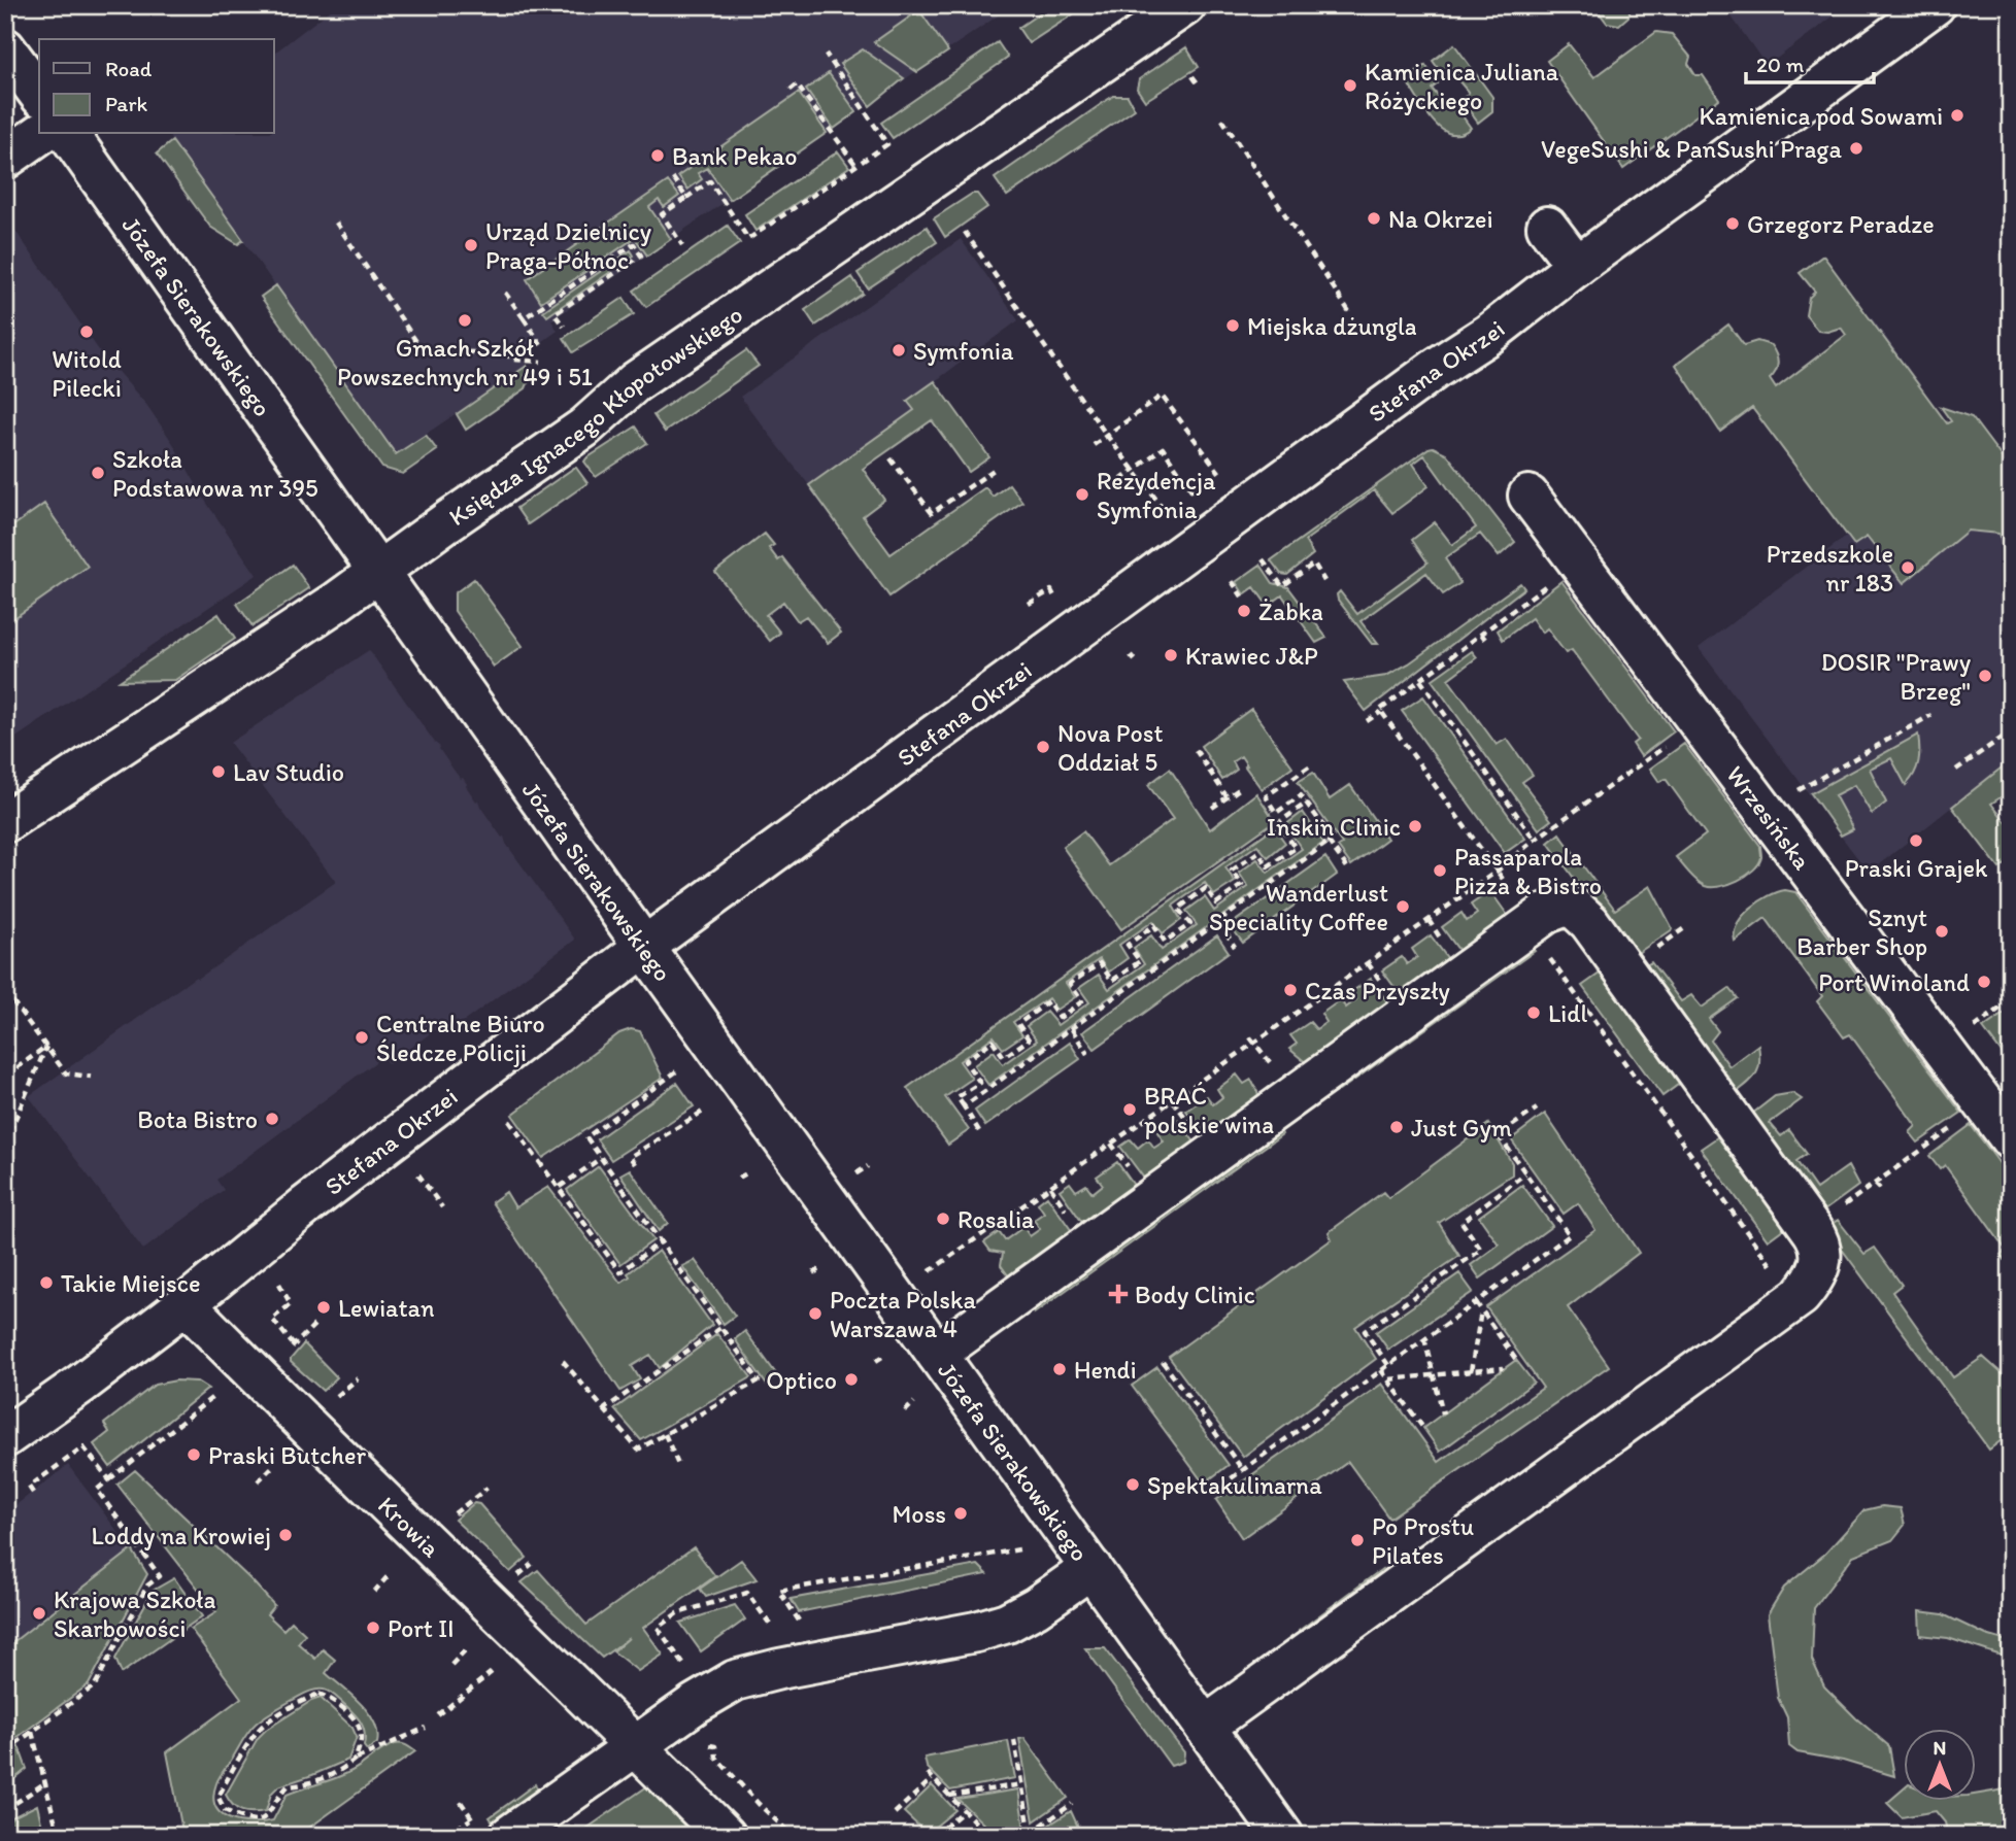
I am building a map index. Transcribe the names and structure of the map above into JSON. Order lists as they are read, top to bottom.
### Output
{
  "streets": {
    "street": [
      "Józefa Sierakowskiego",
      "Stefana Okrzei",
      "Księdza Ignacego Kłopotowskiego",
      "Wrzesińska",
      "Krowia"
    ]
  },
  "crossings": [
    ["Józefa Sierakowskiego", "Stefana Okrzei"],
    ["Józefa Sierakowskiego", "Księdza Ignacego Kłopotowskiego"],
    ["Stefana Okrzei", "Krowia"]
  ],
  "places": {
    "other": [
      "Kamienica Juliana Różyckiego",
      "Kamienica pod Sowami",
      "VegeSushi & PanSushi Praga",
      "Bank Pekao",
      "Na Okrzei",
      "Grzegorz Peradze",
      "Urząd Dzielnicy Praga-Północ",
      "Gmach Szkół Powszechnych nr 49 i 51",
      "Miejska dżungla",
      "Witold Pilecki",
      "Symfonia",
      "Szkoła Podstawowa nr 395",
      "Rezydencja Symfonia",
      "Przedszkole nr 183",
      "Żabka",
      "Krawiec J&P",
      "DOSIR \"Prawy Brzeg\"",
      "Nova Post Oddział 5",
      "Lav Studio",
      "Inskin Clinic",
      "Praski Grajek",
      "Passaparola Pizza & Bistro",
      "Wanderlust Speciality Coffee",
      "Sznyt Barber Shop",
      "Port Winoland",
      "Czas Przyszły",
      "Lidl",
      "Centralne Biuro Śledcze Policji",
      "BRAĆ polskie wina",
      "Bota Bistro",
      "Just Gym",
      "Rosalia",
      "Takie Miejsce",
      "Lewiatan",
      "Poczta Polska Warszawa 4",
      "Hendi",
      "Optico",
      "Praski Butcher",
      "Spektakulinarna",
      "Moss",
      "Loddy na Krowiej",
      "Po Prostu Pilates",
      "Krajowa Szkoła Skarbowości",
      "Port II"
    ],
    "health": ["Body Clinic"]
  },
  "legend": ["Road", "Park"],
  "scale_bar": "20 m",
  "north": "top"
}
